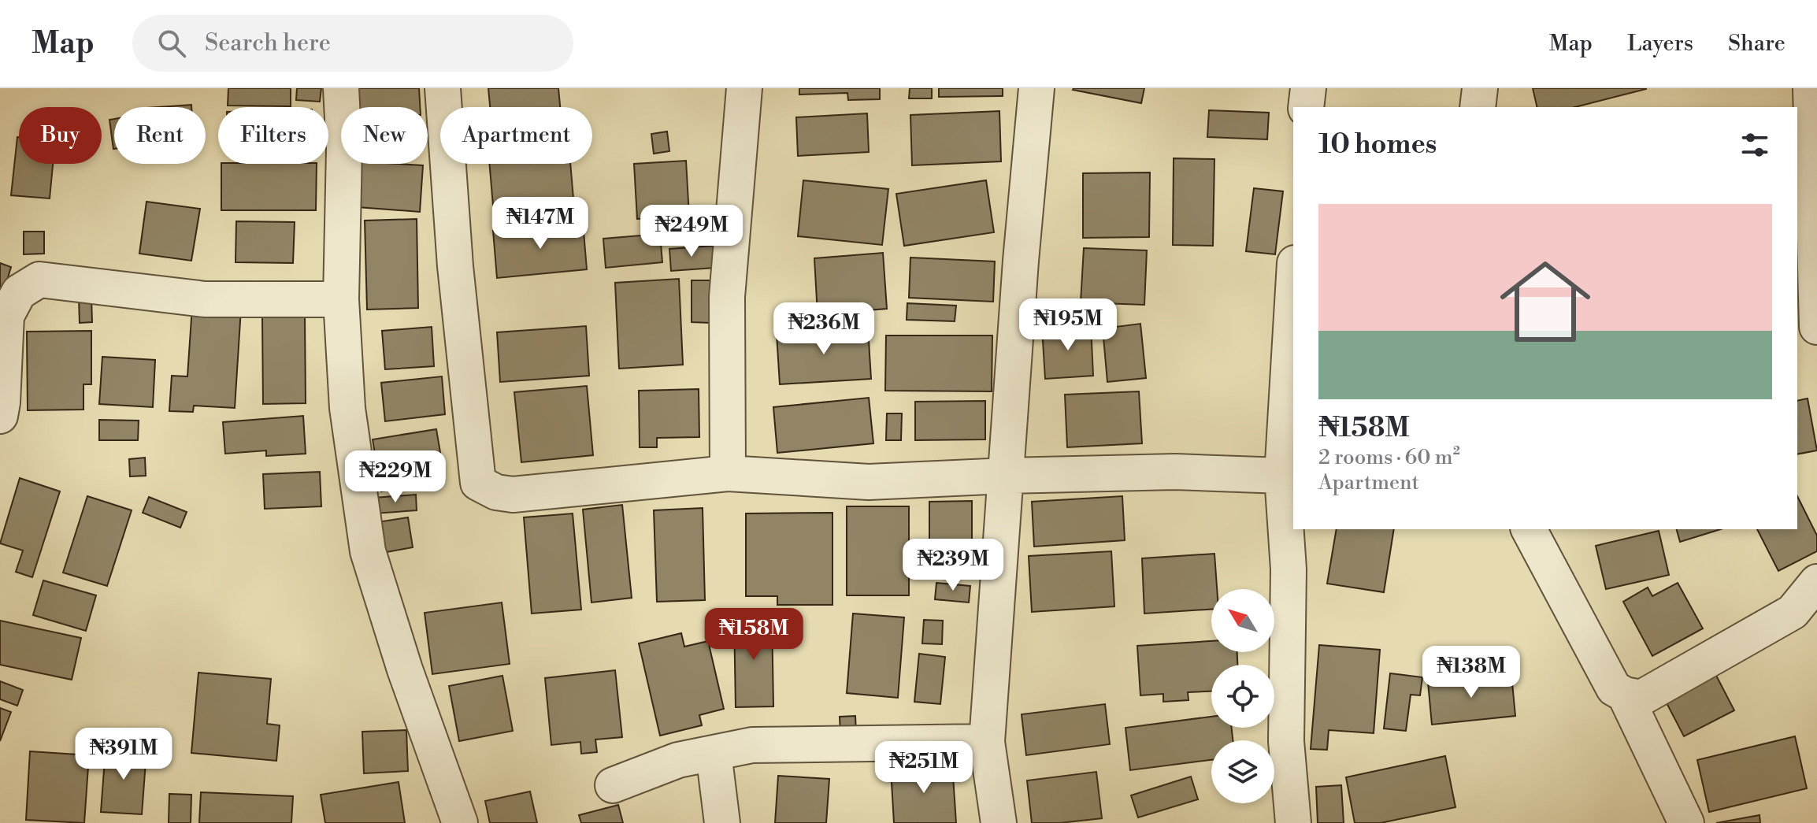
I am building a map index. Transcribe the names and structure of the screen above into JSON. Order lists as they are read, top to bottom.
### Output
{
  "north": "top left",
  "page": {
    "header": "Map",
    "search": "Search here",
    "nav": ["Map", "Layers", "Share"],
    "chip": [
      "Buy",
      "Rent",
      "Filters",
      "New",
      "Apartment"
    ],
    "heading": "10 homes",
    "list": [
      {
        "name": "₦158M",
        "note": "2 rooms · 60 m² · Apartment"
      }
    ],
    "price": [
      "₦147M",
      "₦249M",
      "₦195M",
      "₦236M",
      "₦229M",
      "₦239M",
      "₦158M",
      "₦138M",
      "₦391M",
      "₦251M"
    ]
  }
}
